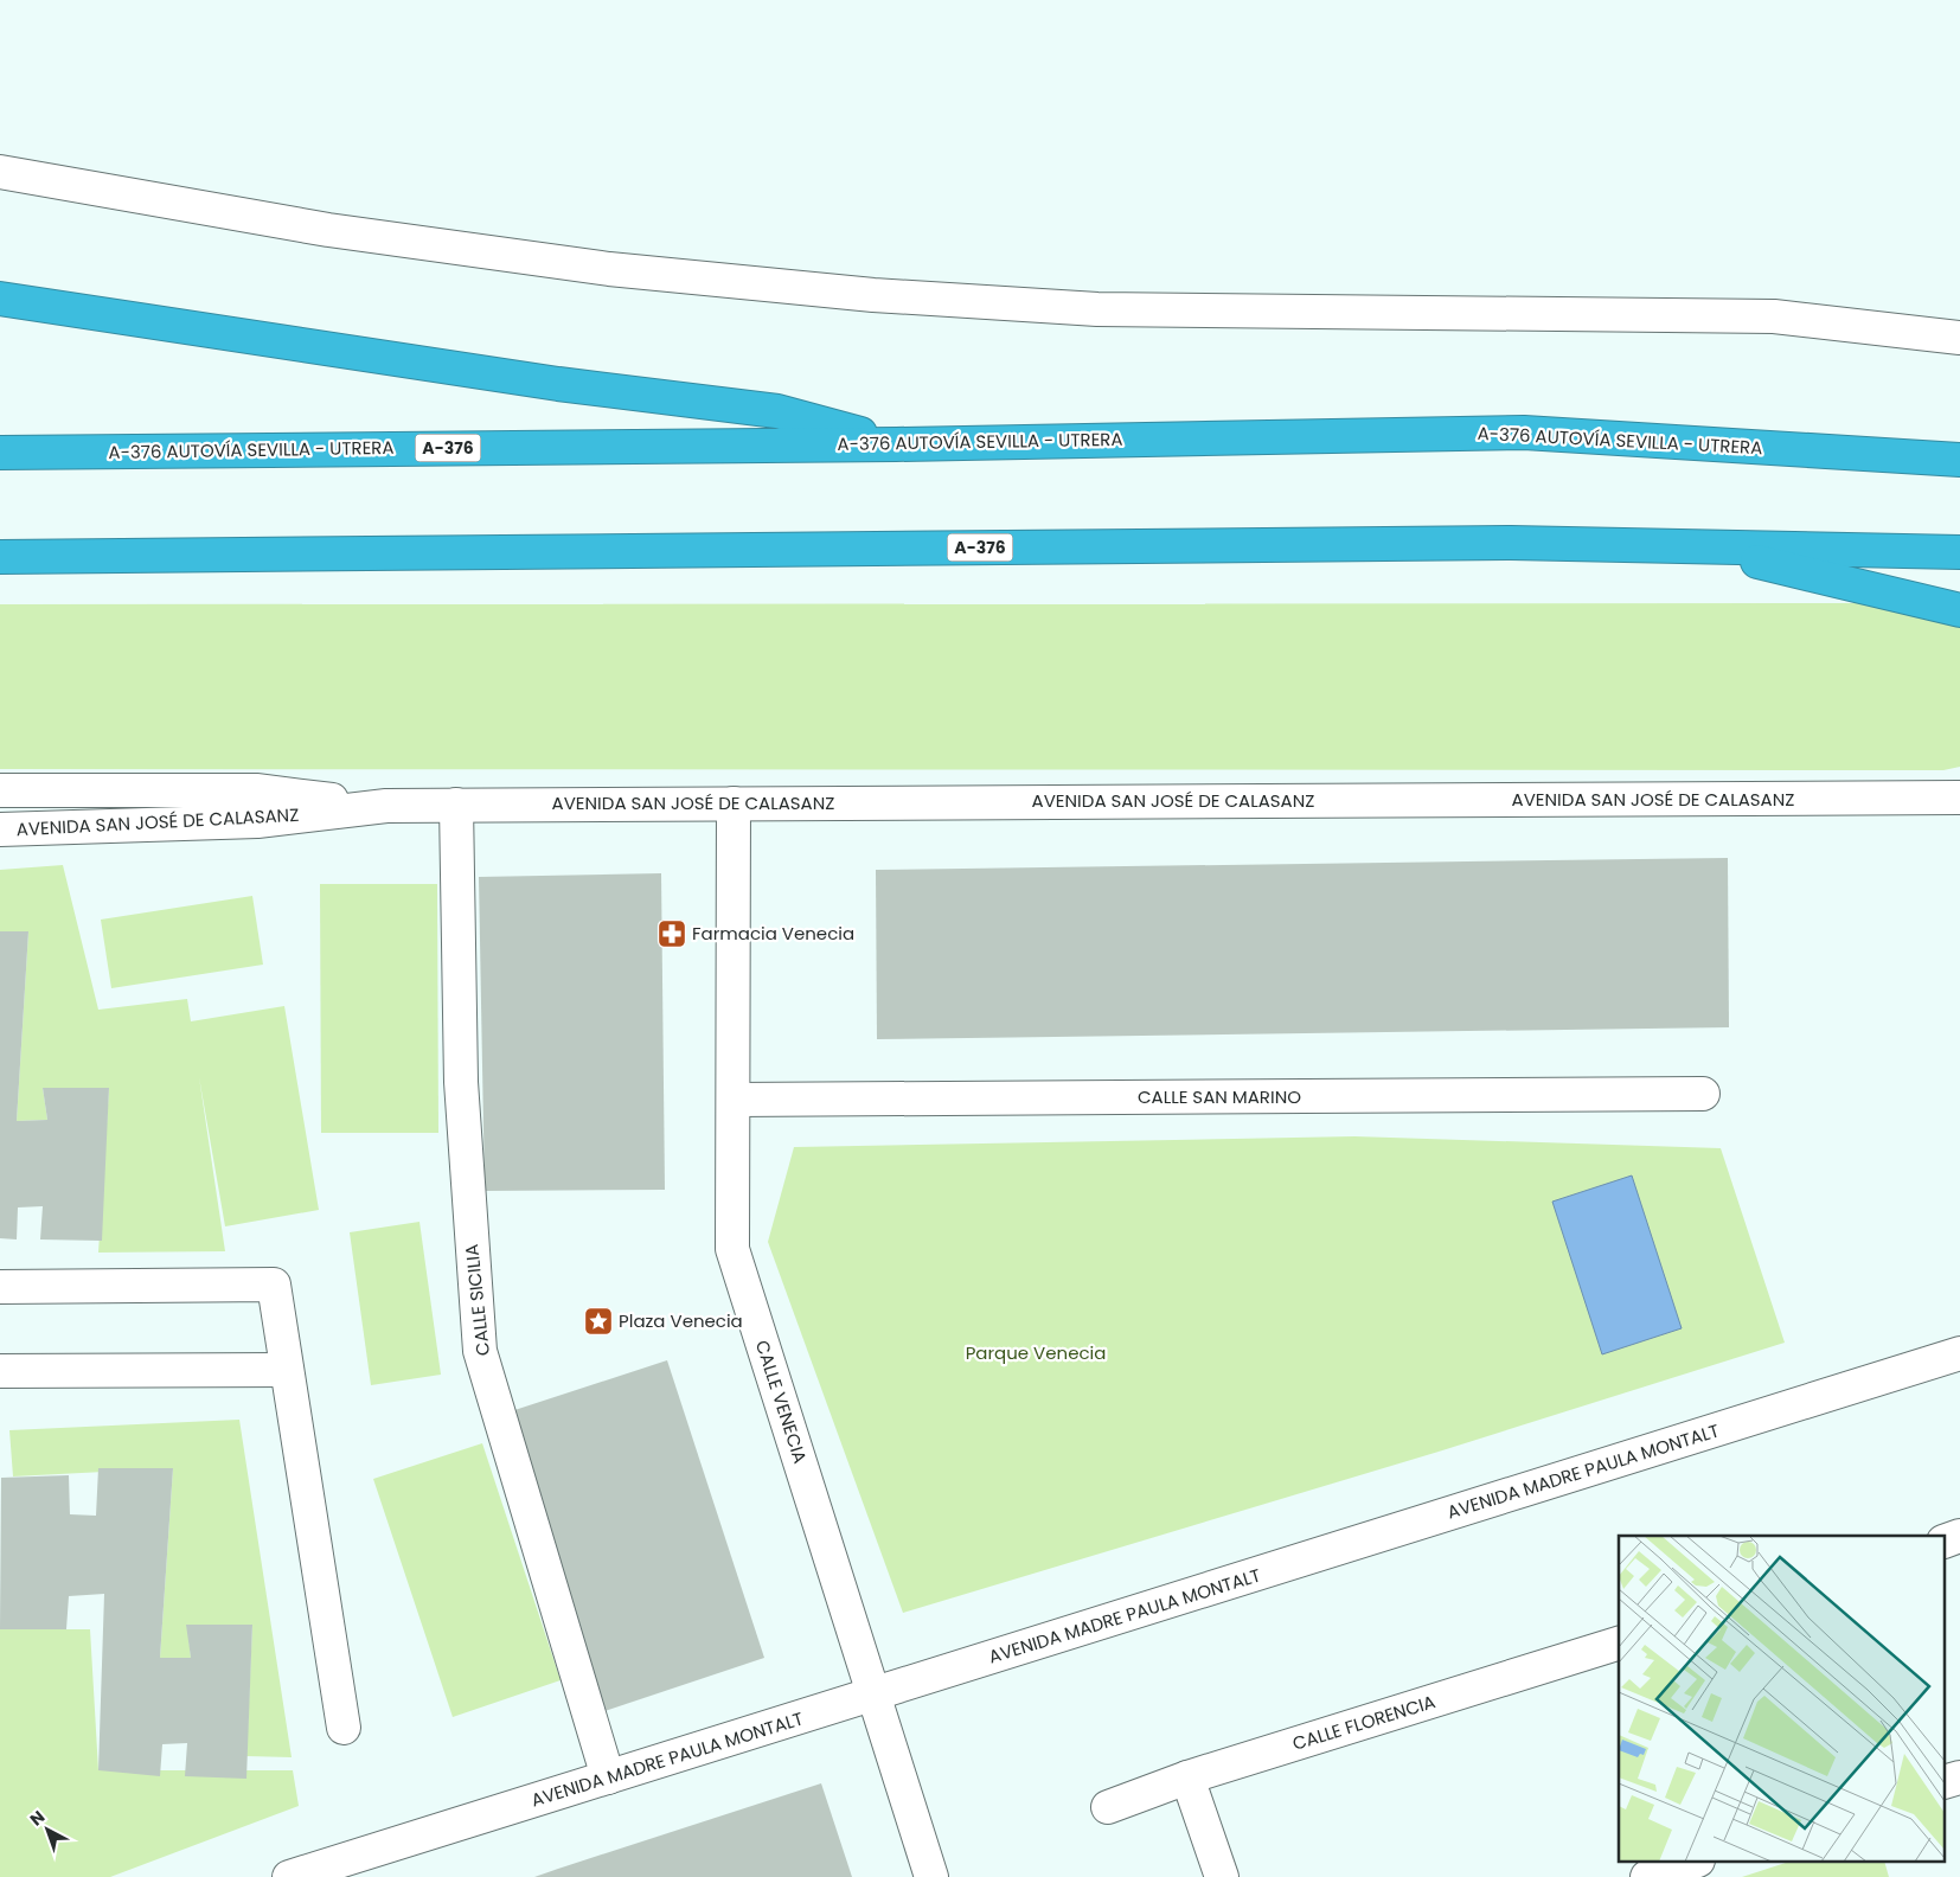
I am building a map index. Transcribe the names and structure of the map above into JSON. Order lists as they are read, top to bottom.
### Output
{
  "streets": {
    "highway": ["A-376 AUTOVÍA SEVILLA - UTRERA", "A-376"],
    "street": [
      "AVENIDA SAN JOSÉ DE CALASANZ",
      "CALLE SAN MARINO",
      "CALLE SICILIA",
      "CALLE VENECIA",
      "AVENIDA MADRE PAULA MONTALT",
      "CALLE FLORENCIA"
    ]
  },
  "crossings": [
    ["AVENIDA SAN JOSÉ DE CALASANZ", "CALLE SICILIA"],
    ["AVENIDA SAN JOSÉ DE CALASANZ", "CALLE VENECIA"],
    ["CALLE SAN MARINO", "CALLE VENECIA"],
    ["CALLE SICILIA", "AVENIDA MADRE PAULA MONTALT"],
    ["CALLE VENECIA", "AVENIDA MADRE PAULA MONTALT"]
  ],
  "parks": ["Parque Venecia"],
  "places": {
    "pharmacy": ["Farmacia Venecia"],
    "place": ["Plaza Venecia"]
  },
  "north": "top left"
}
